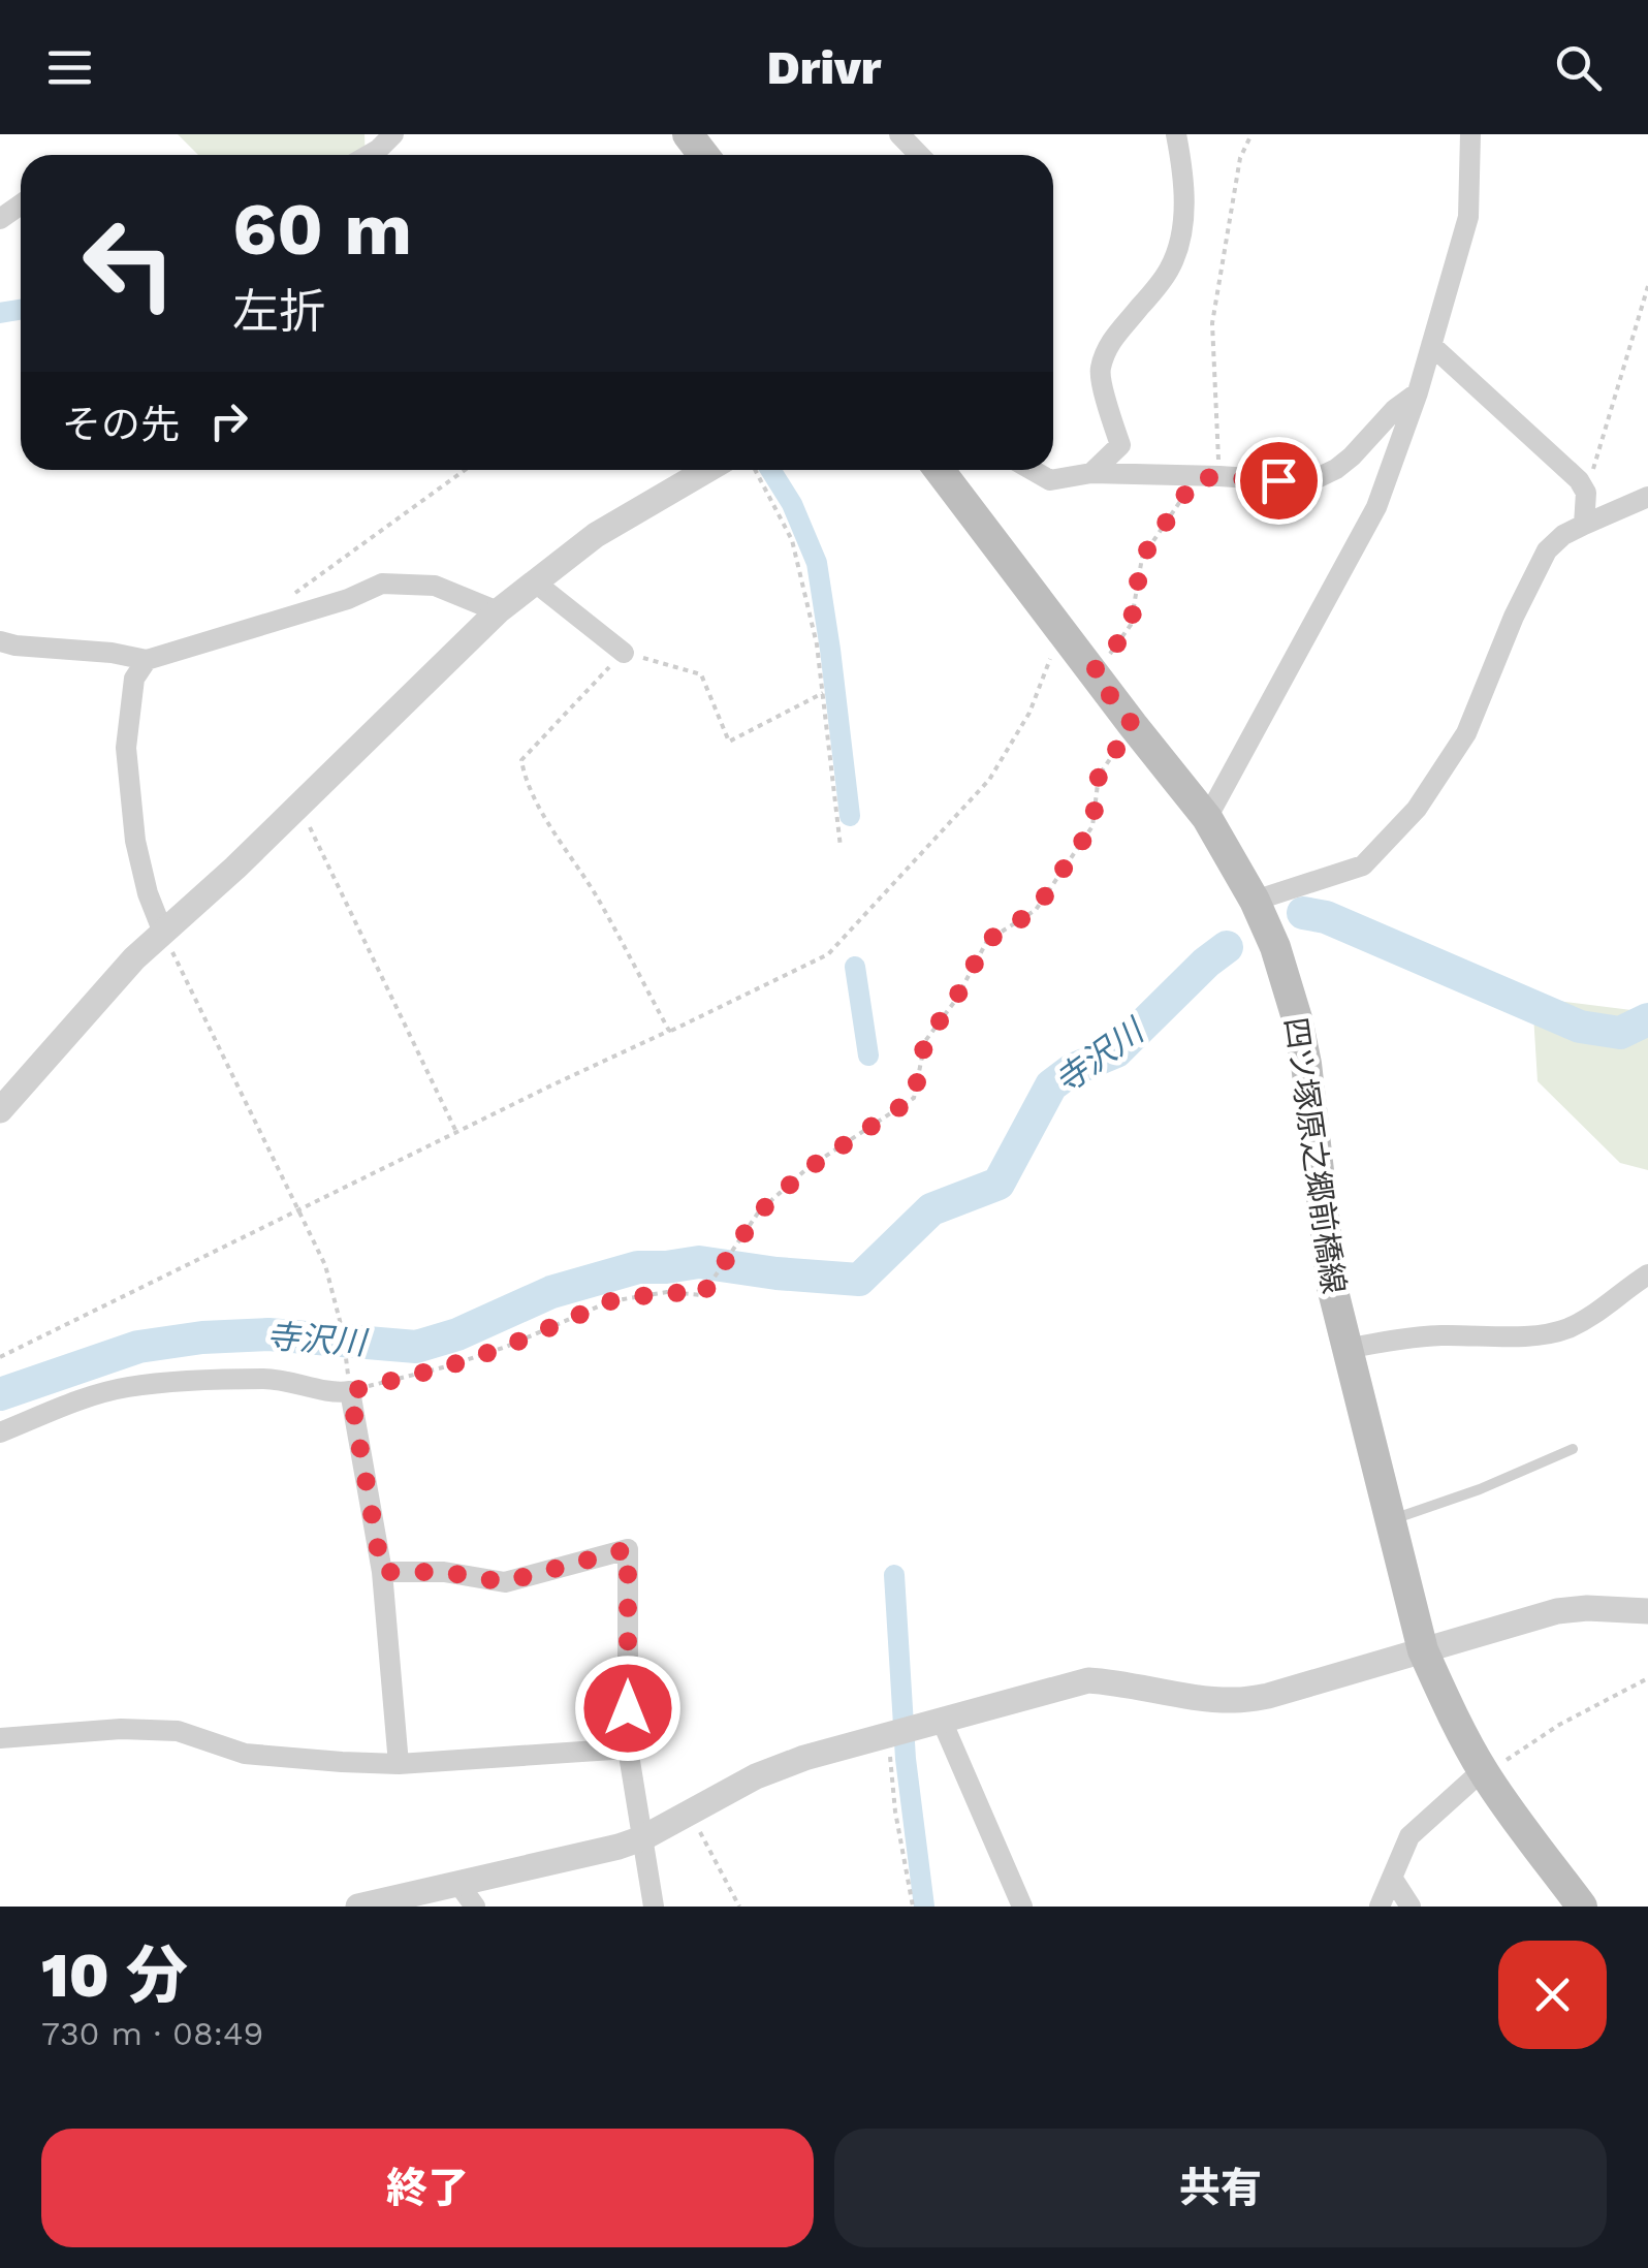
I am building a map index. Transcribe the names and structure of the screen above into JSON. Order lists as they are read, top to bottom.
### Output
{
  "streets": {
    "main road": ["四ツ塚原之郷前橋線"]
  },
  "water": ["寺沢川"],
  "page": {
    "header": "Drivr",
    "turn": ["60 m", "左折"],
    "then": "その先",
    "heading": ["10 分", "730 m · 08:49"],
    "buttons": ["終了", "共有"]
  }
}
